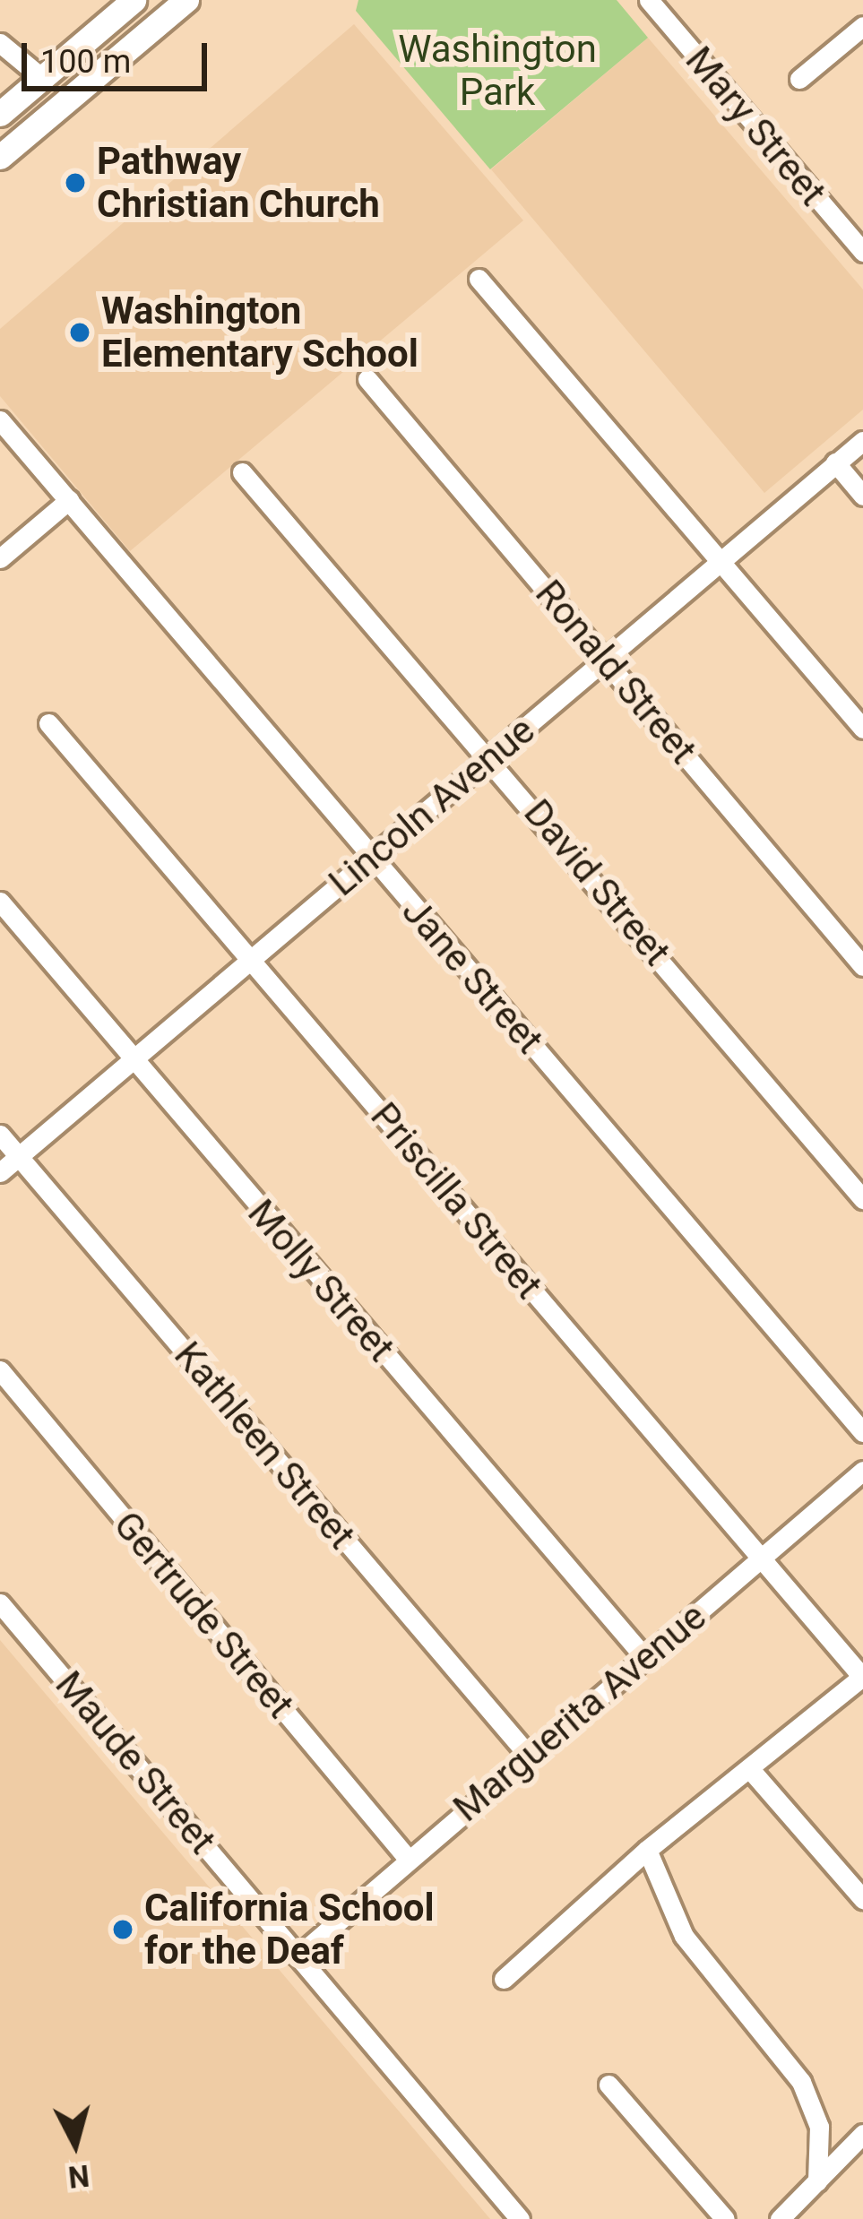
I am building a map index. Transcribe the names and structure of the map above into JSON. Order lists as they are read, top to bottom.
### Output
{
  "streets": {
    "street": [
      "Mary Street",
      "Ronald Street",
      "Lincoln Avenue",
      "David Street",
      "Jane Street",
      "Priscilla Street",
      "Molly Street",
      "Kathleen Street",
      "Gertrude Street",
      "Marguerita Avenue",
      "Maude Street"
    ]
  },
  "crossings": [
    ["Ronald Street", "Lincoln Avenue"],
    ["Lincoln Avenue", "David Street"],
    ["Lincoln Avenue", "Jane Street"],
    ["Lincoln Avenue", "Priscilla Street"],
    ["Lincoln Avenue", "Molly Street"],
    ["Lincoln Avenue", "Kathleen Street"],
    ["Priscilla Street", "Marguerita Avenue"],
    ["Molly Street", "Marguerita Avenue"],
    ["Kathleen Street", "Marguerita Avenue"],
    ["Gertrude Street", "Marguerita Avenue"],
    ["Marguerita Avenue", "Maude Street"]
  ],
  "parks": ["Washington Park"],
  "places": ["Pathway Christian Church", "Washington Elementary School", "California School for the Deaf"],
  "scale_bar": "100 m",
  "north": "bottom"
}
